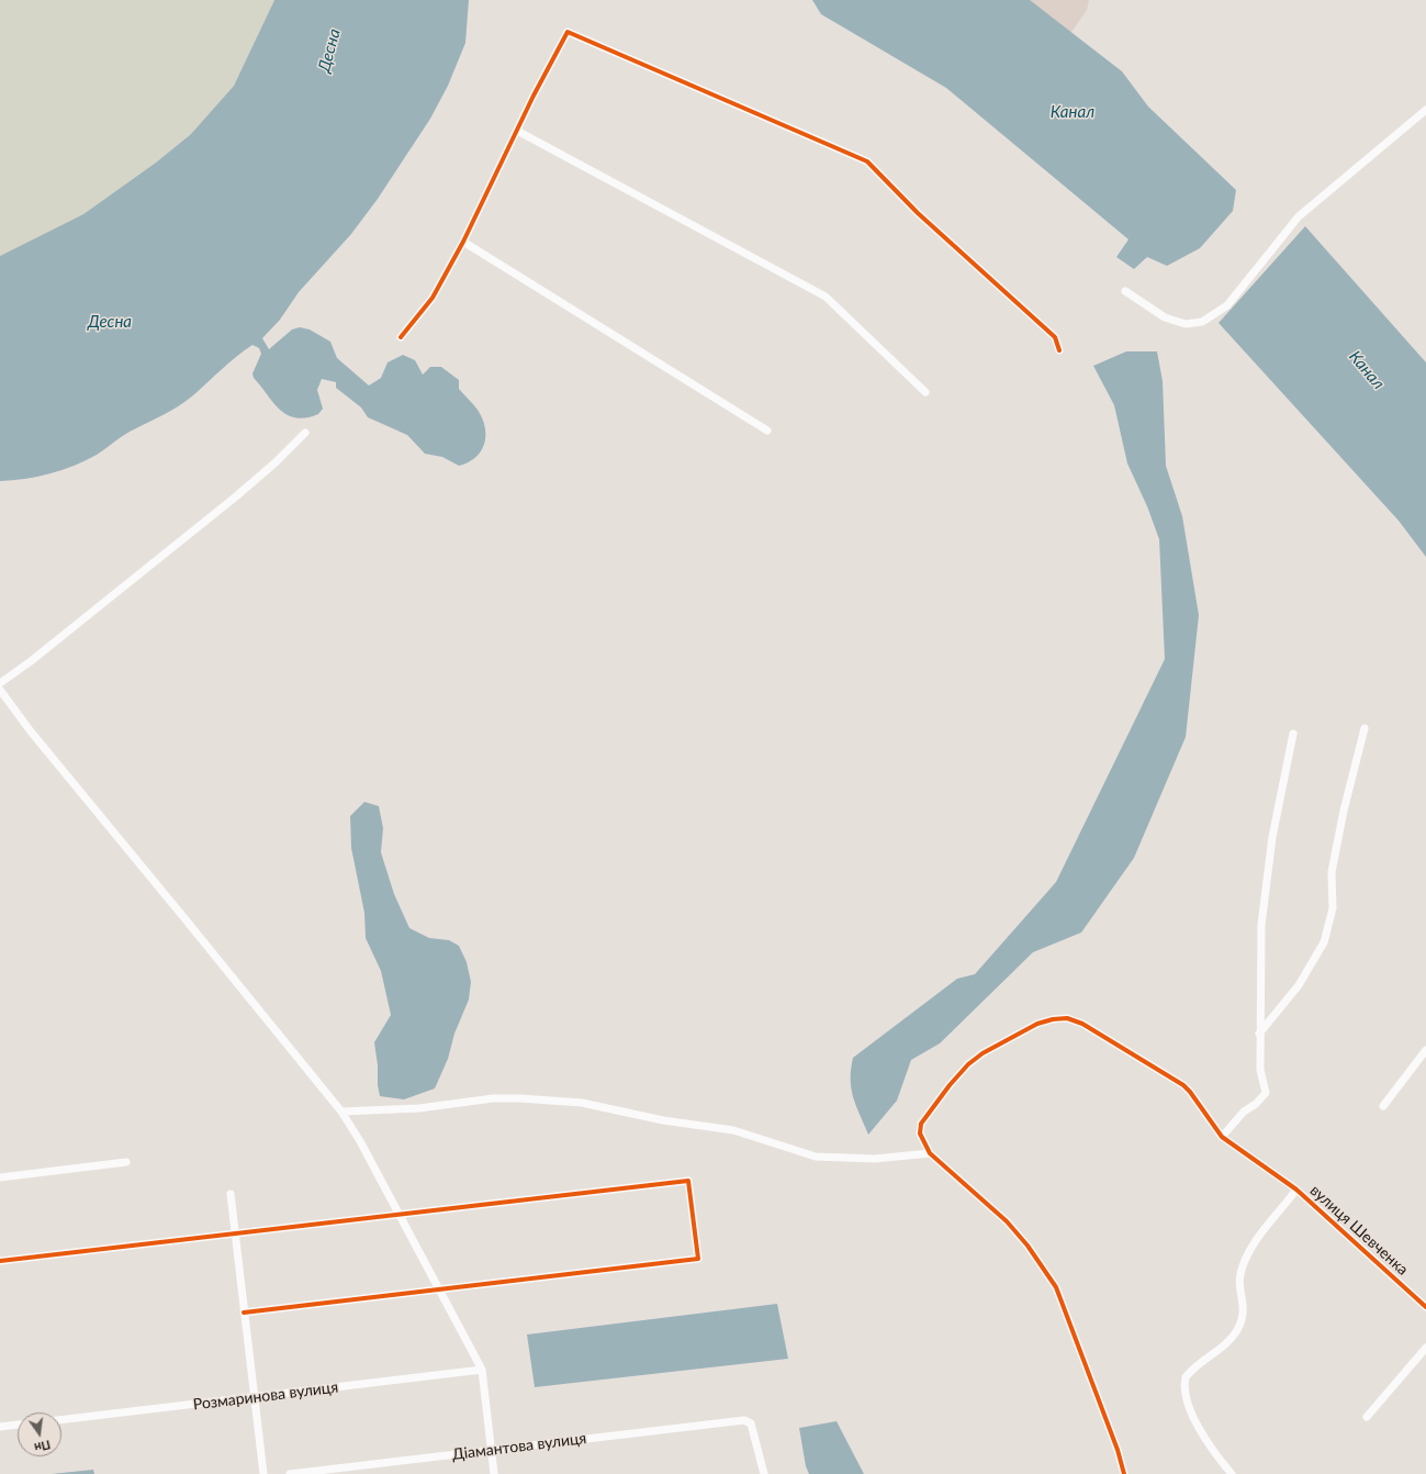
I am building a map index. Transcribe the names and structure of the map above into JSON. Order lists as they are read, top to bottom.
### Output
{
  "streets": {
    "street": ["вулиця Шевченка", "Розмаринова вулиця", "Діамантова вулиця"]
  },
  "water": ["Десна", "Канал"],
  "north": "bottom"
}
